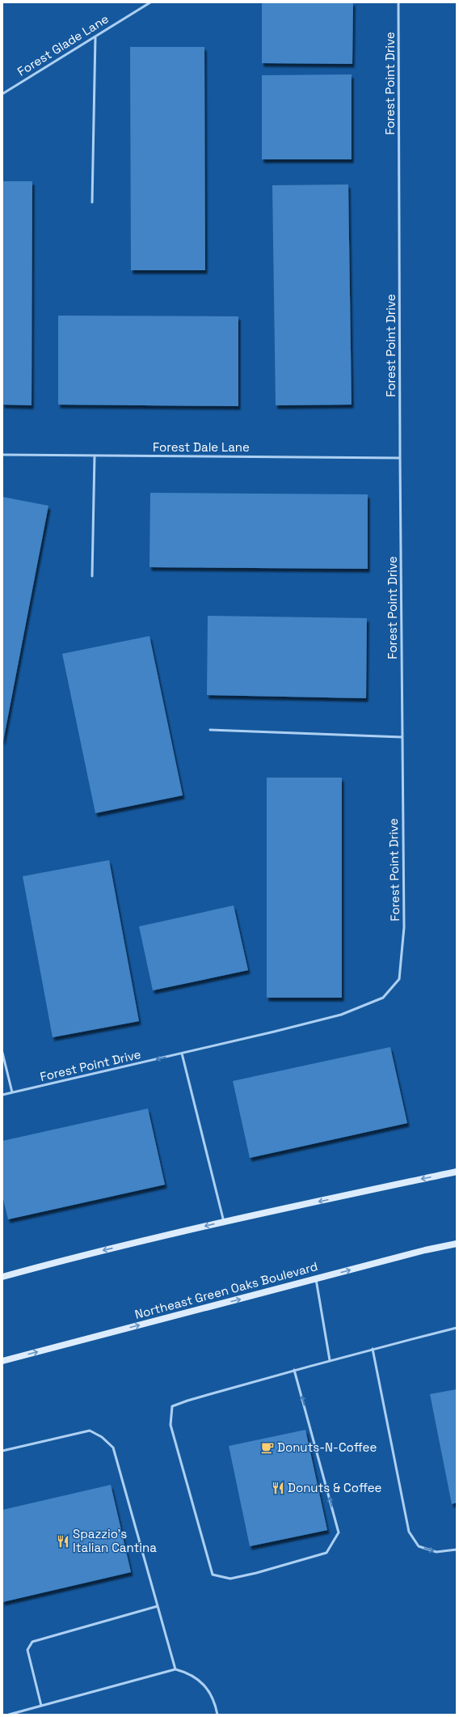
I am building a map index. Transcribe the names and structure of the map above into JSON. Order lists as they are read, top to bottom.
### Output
{
  "streets": {
    "main road": ["Northeast Green Oaks Boulevard"],
    "lane": ["Forest Glade Lane", "Forest Point Drive", "Forest Dale Lane"]
  },
  "crossings": [
    ["Forest Point Drive", "Forest Dale Lane"]
  ],
  "one_way": ["Northeast Green Oaks Boulevard"],
  "places": {
    "cafe": ["Donuts-N-Coffee"],
    "restaurant": ["Donuts & Coffee", "Spazzio's Italian Cantina"]
  }
}
